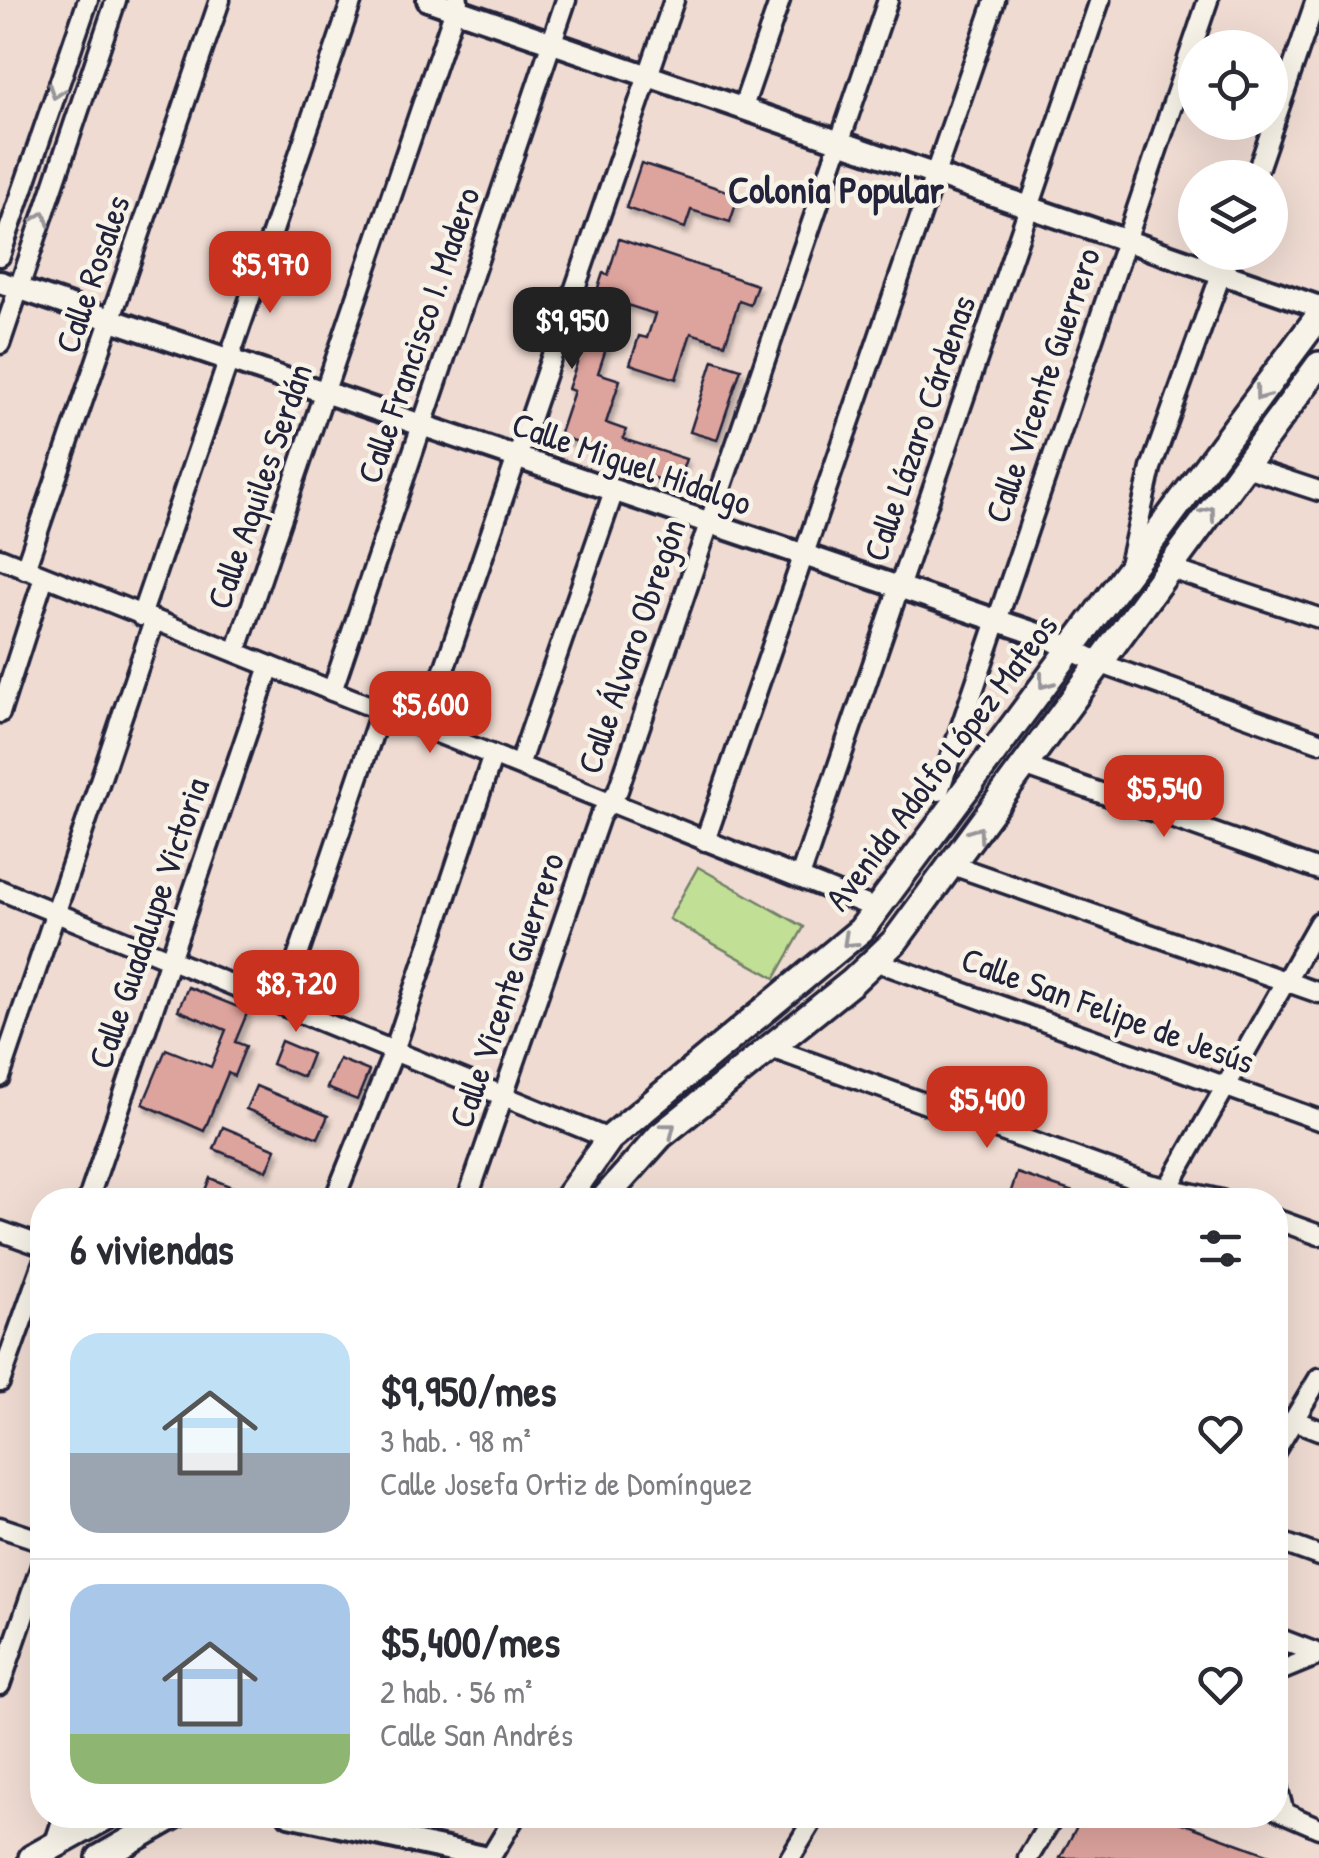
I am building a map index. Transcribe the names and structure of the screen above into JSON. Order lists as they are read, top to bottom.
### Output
{
  "streets": {
    "main road": ["Avenida Adolfo López Mateos"],
    "street": [
      "Calle Rosales",
      "Calle Francisco I. Madero",
      "Calle Vicente Guerrero",
      "Calle Lázaro Cárdenas",
      "Calle Miguel Hidalgo",
      "Calle Aquiles Serdán",
      "Calle Álvaro Obregón",
      "Calle Guadalupe Victoria",
      "Calle San Felipe de Jesús"
    ]
  },
  "crossings": [
    ["Calle Rosales", "Calle Miguel Hidalgo"],
    ["Calle Francisco I. Madero", "Calle Miguel Hidalgo"],
    ["Calle Vicente Guerrero", "Calle Miguel Hidalgo"],
    ["Calle Vicente Guerrero", "Calle Álvaro Obregón"],
    ["Calle Lázaro Cárdenas", "Calle Miguel Hidalgo"],
    ["Calle Miguel Hidalgo", "Calle Aquiles Serdán"],
    ["Calle Miguel Hidalgo", "Calle Álvaro Obregón"],
    ["Calle Miguel Hidalgo", "Avenida Adolfo López Mateos"],
    ["Avenida Adolfo López Mateos", "Calle San Felipe de Jesús"]
  ],
  "districts": ["Colonia Popular"],
  "page": {
    "price": [
      "$5,970",
      "$9,950",
      "$5,600",
      "$5,540",
      "$8,720",
      "$5,400"
    ],
    "heading": "6 viviendas",
    "list": [
      {
        "name": "$9,950/mes",
        "note": "3 hab. · 98 m² · Calle Josefa Ortiz de Domínguez"
      },
      {
        "name": "$5,400/mes",
        "note": "2 hab. · 56 m² · Calle San Andrés"
      }
    ]
  }
}
